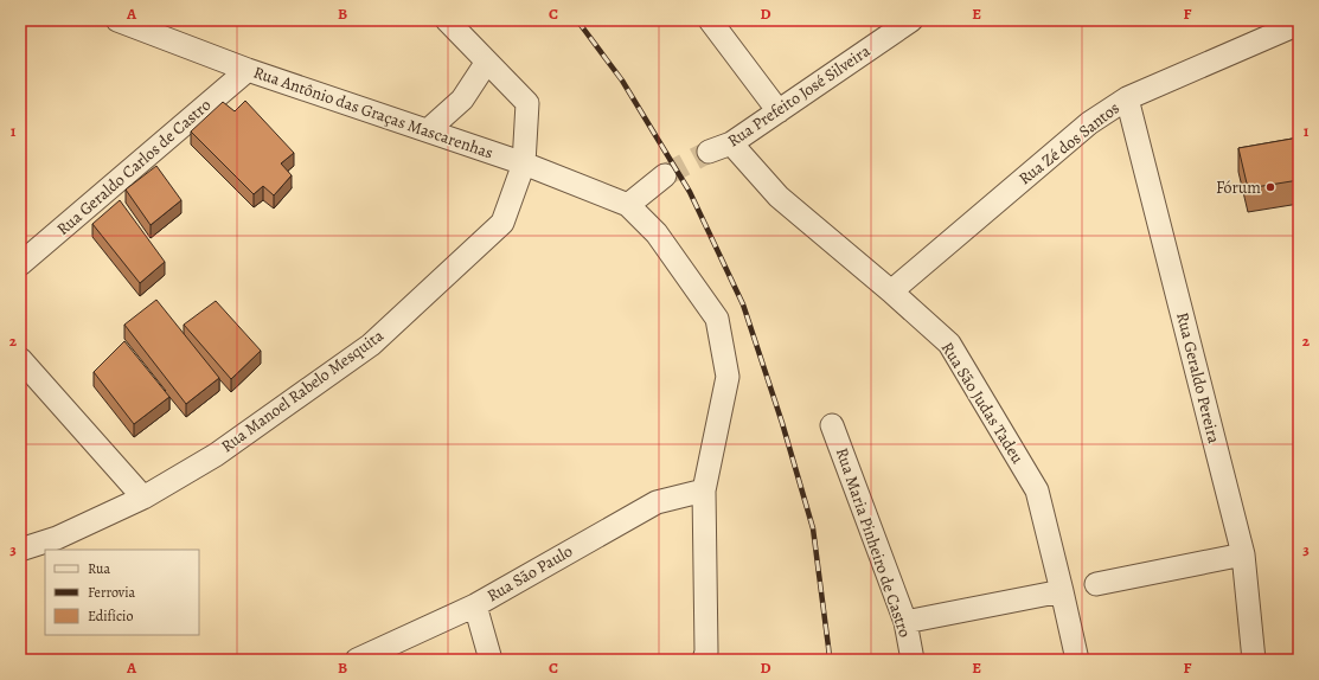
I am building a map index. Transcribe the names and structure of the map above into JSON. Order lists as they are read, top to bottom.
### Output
{
  "streets": {
    "street": [
      "Rua Prefeito José Silveira",
      "Rua Antônio das Graças Mascarenhas",
      "Rua Zé dos Santos",
      "Rua Geraldo Carlos de Castro",
      "Rua Geraldo Pereira",
      "Rua Manoel Rabelo Mesquita",
      "Rua São Judas Tadeu",
      "Rua Maria Pinheiro de Castro",
      "Rua São Paulo"
    ]
  },
  "crossings": [
    ["Rua Prefeito José Silveira", "Rua São Judas Tadeu"],
    ["Rua Antônio das Graças Mascarenhas", "Rua Geraldo Carlos de Castro"],
    ["Rua Antônio das Graças Mascarenhas", "Rua Manoel Rabelo Mesquita"],
    ["Rua Zé dos Santos", "Rua Geraldo Pereira"],
    ["Rua Zé dos Santos", "Rua São Judas Tadeu"]
  ],
  "places": ["Fórum"],
  "legend": ["Rua", "Ferrovia", "Edifício"],
  "grid": {
    "columns": [
      "A",
      "B",
      "C",
      "D",
      "E",
      "F"
    ],
    "rows": ["1", "2", "3"]
  }
}
